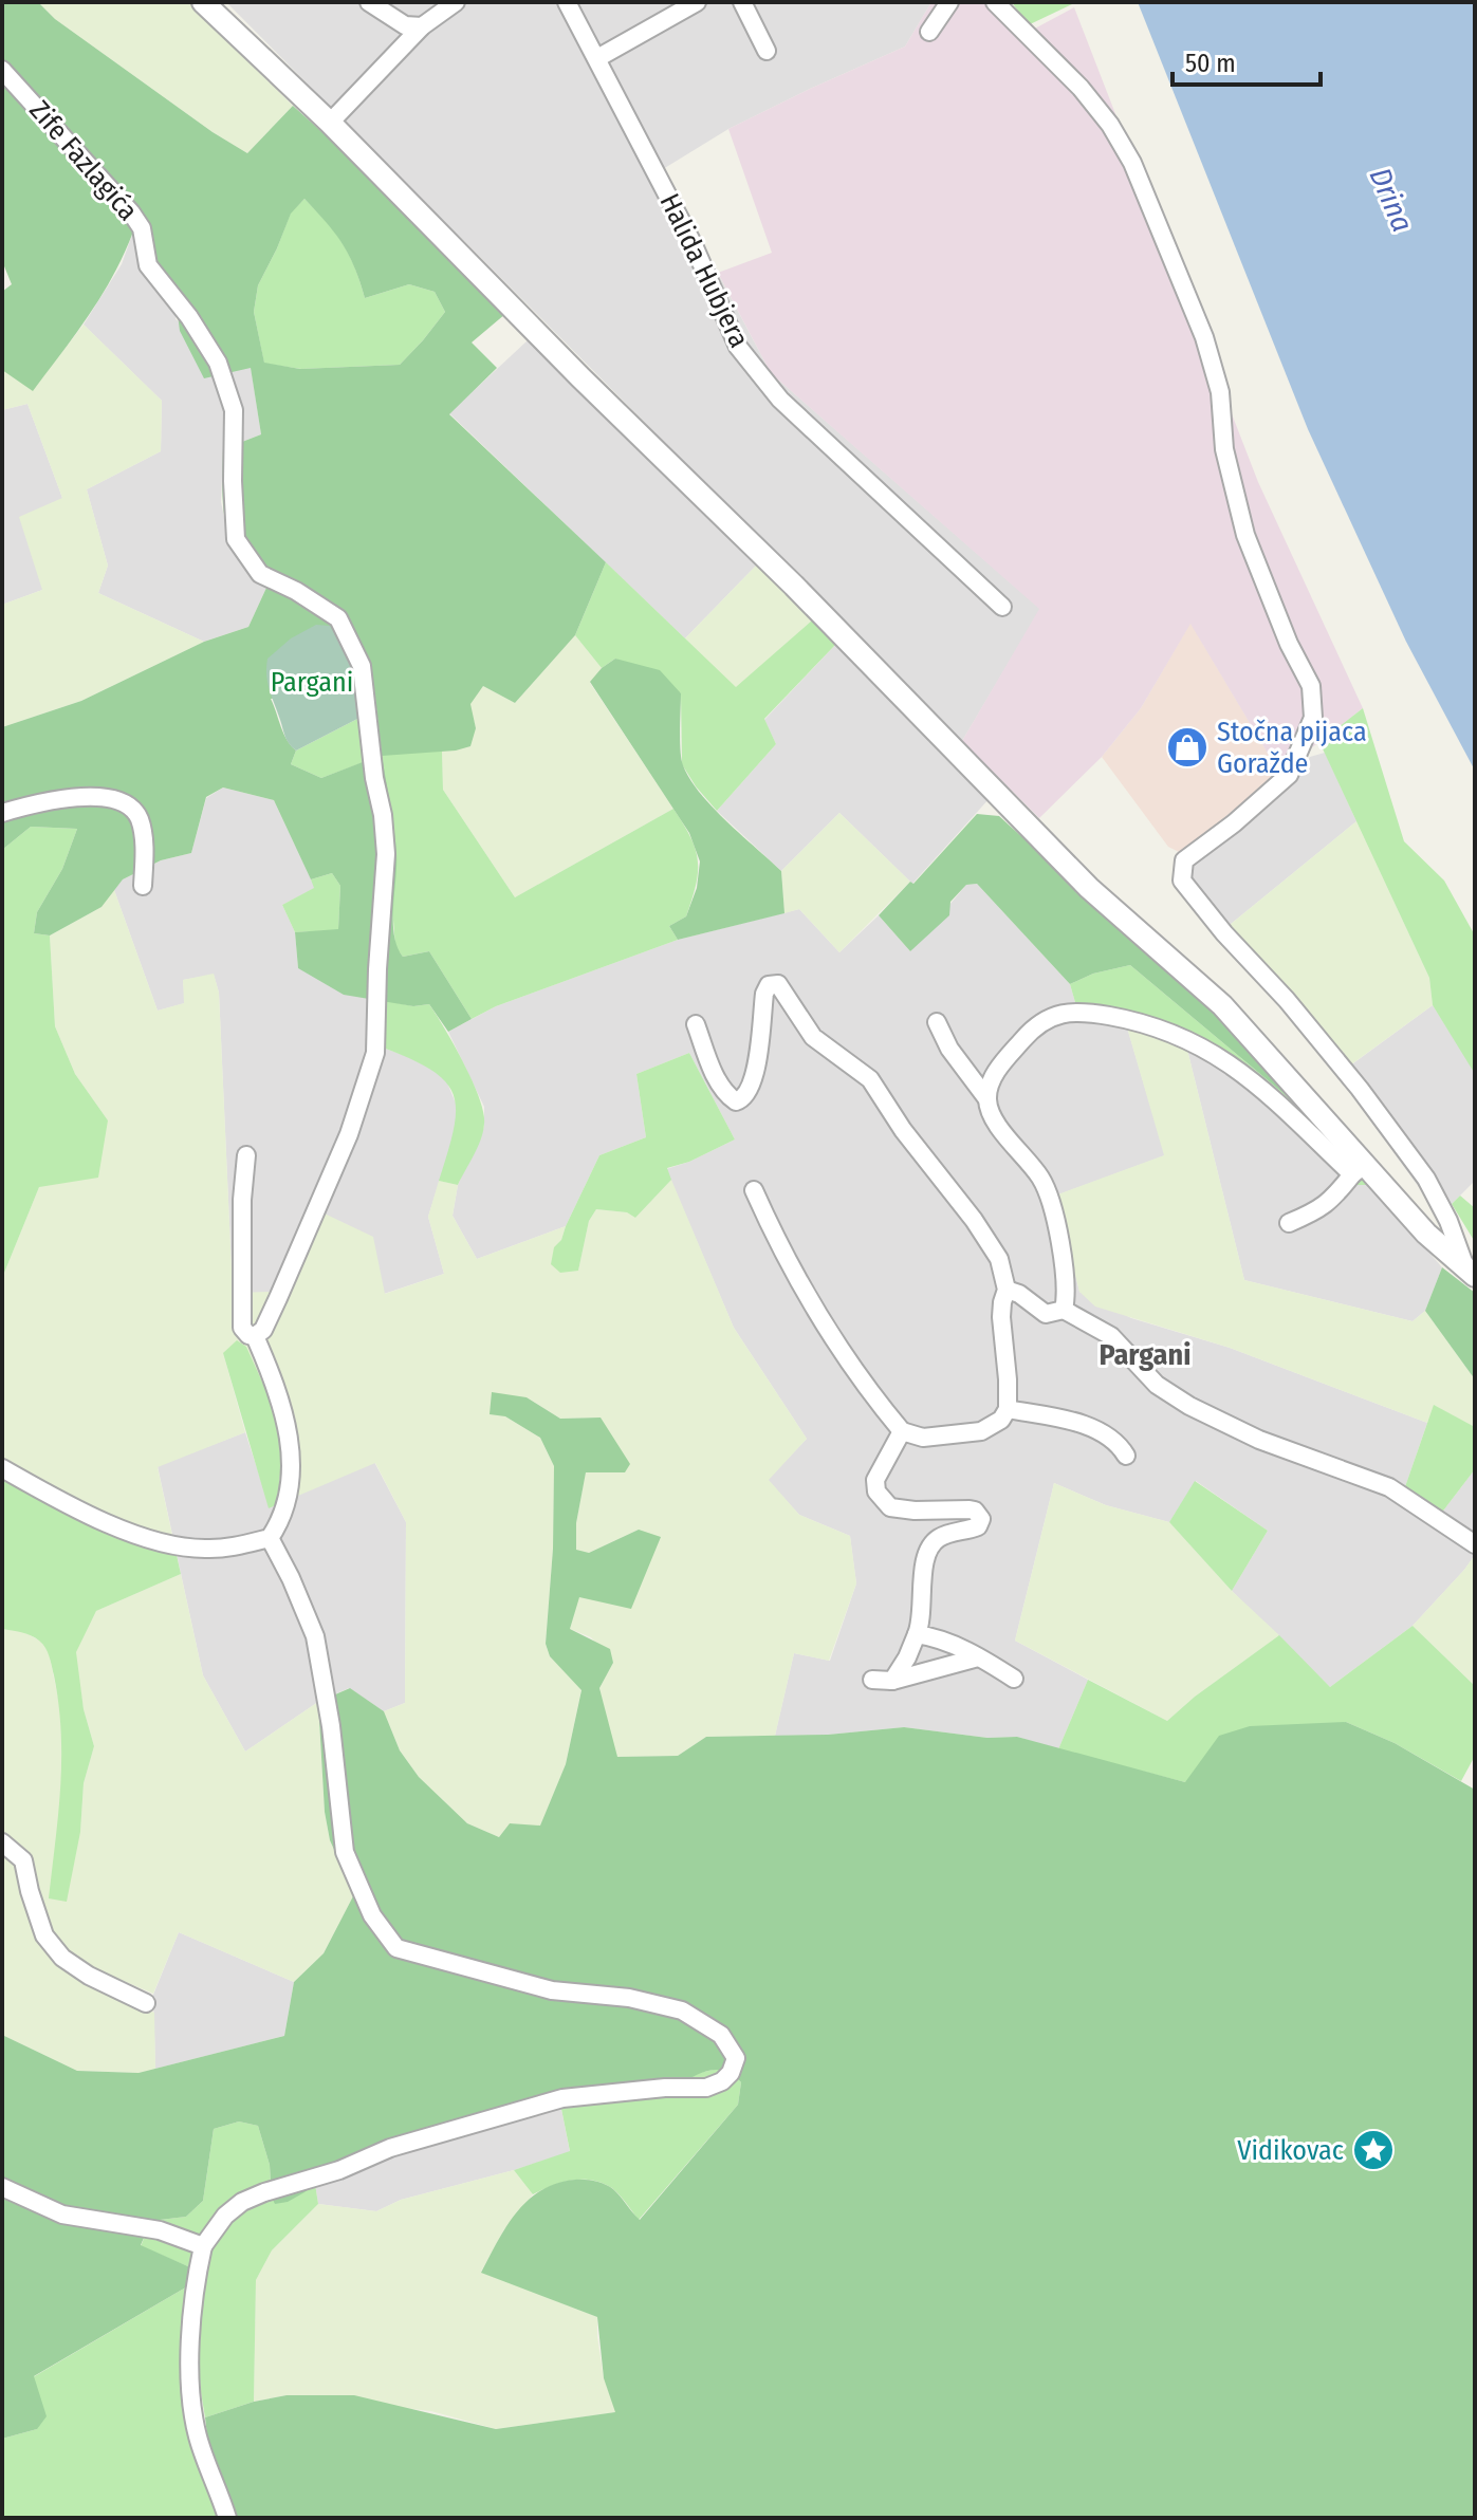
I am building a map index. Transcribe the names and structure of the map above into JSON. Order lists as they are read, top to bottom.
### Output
{
  "streets": {
    "street": ["Zife Fazlagića", "Halida Hubjera"]
  },
  "districts": ["Pargani"],
  "water": ["Drina"],
  "parks": ["Pargani"],
  "places": {
    "shop": ["Stočna pijaca Goražde"],
    "place": ["Vidikovac"]
  },
  "scale_bar": "50 m"
}
